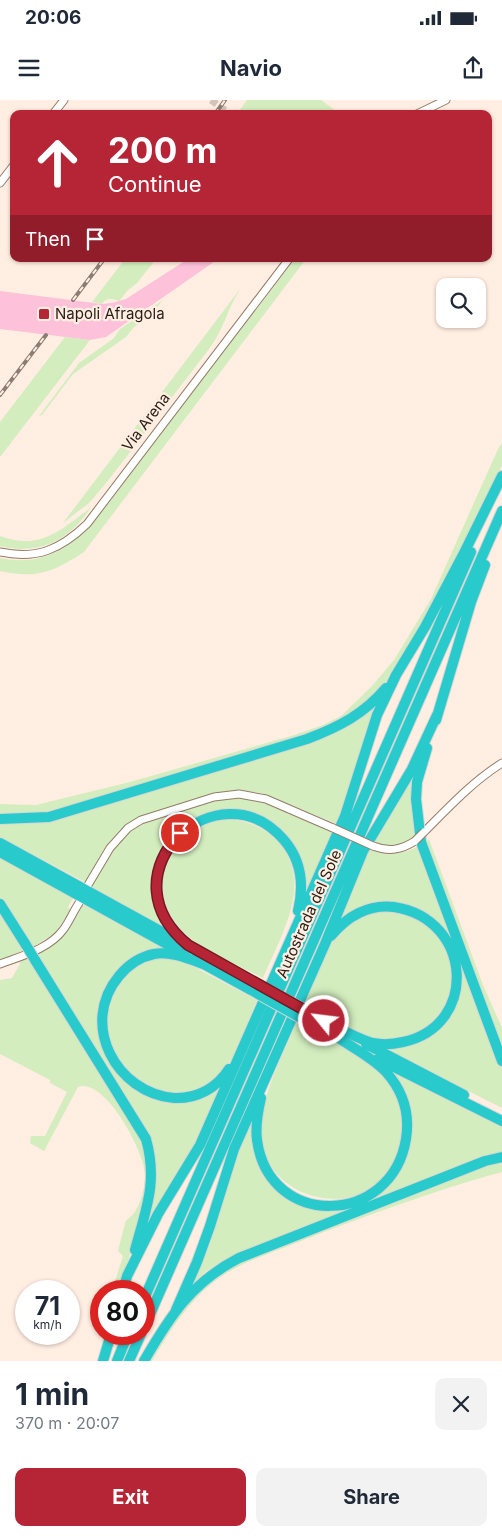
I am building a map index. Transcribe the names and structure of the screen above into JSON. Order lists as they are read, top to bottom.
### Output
{
  "streets": {
    "highway": ["Autostrada del Sole"],
    "street": ["Via Arena"]
  },
  "places": {
    "transit": ["Napoli Afragola"]
  },
  "page": {
    "status": "20:06",
    "header": "Navio",
    "turn": ["200 m", "Continue"],
    "then": "Then",
    "speed": "71 km/h",
    "limit": "80",
    "heading": ["1 min", "370 m · 20:07"],
    "buttons": ["Exit", "Share"]
  }
}
